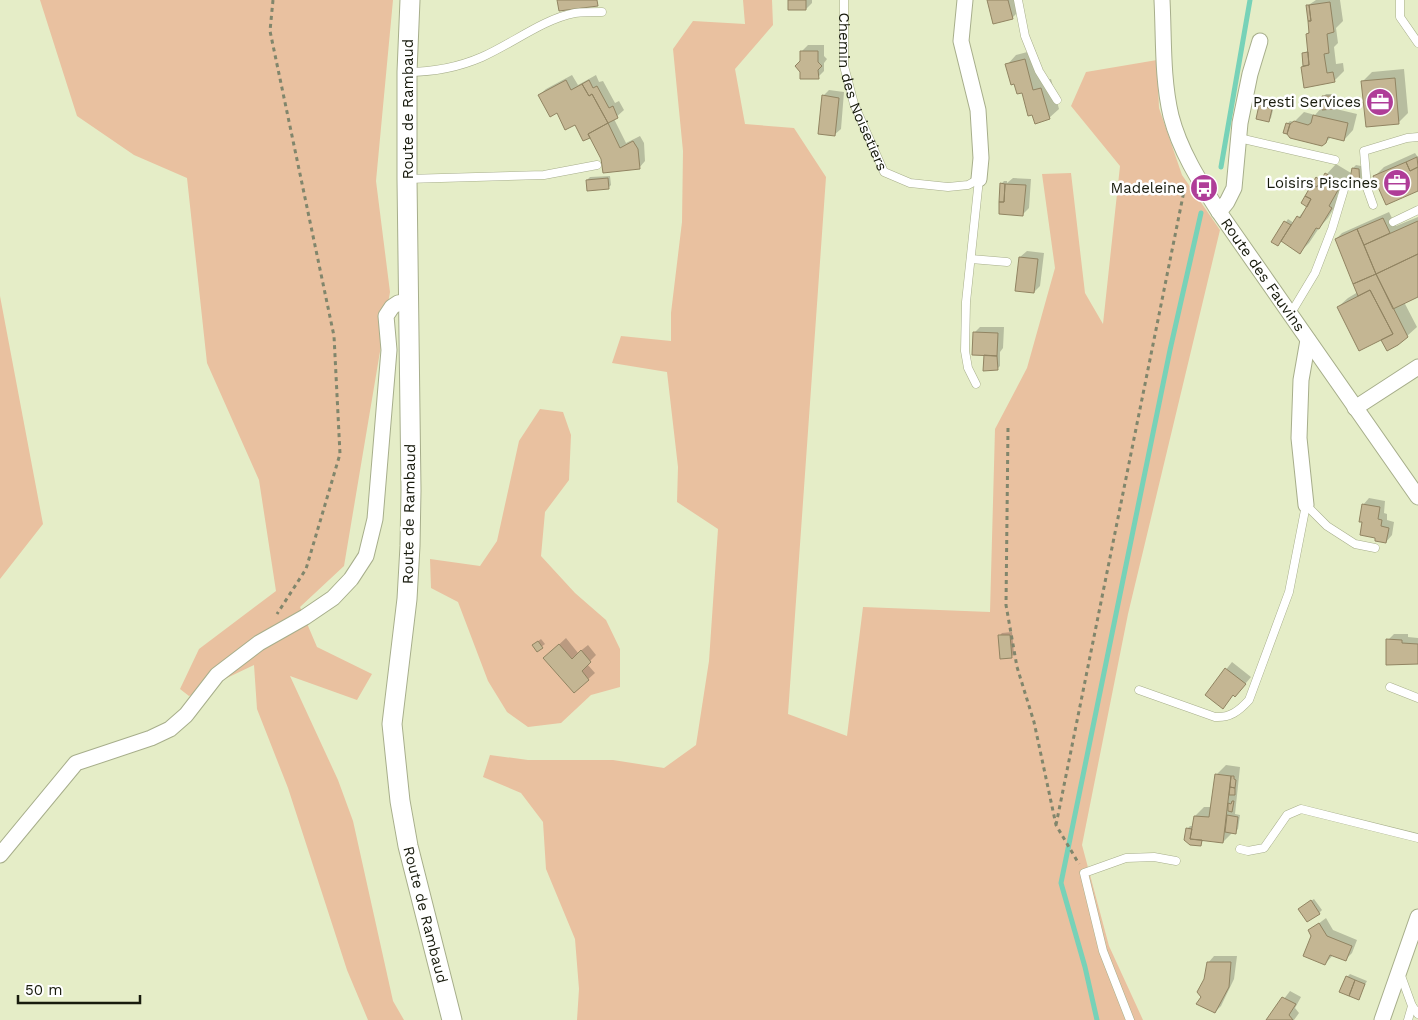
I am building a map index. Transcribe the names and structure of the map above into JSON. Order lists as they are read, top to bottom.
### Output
{
  "streets": {
    "street": ["Route de Rambaud", "Route des Fauvins"],
    "lane": ["Chemin des Noisetiers"]
  },
  "places": {
    "office": ["Presti Services", "Loisirs Piscines"],
    "bus stop": ["Madeleine"]
  },
  "scale_bar": "50 m"
}
